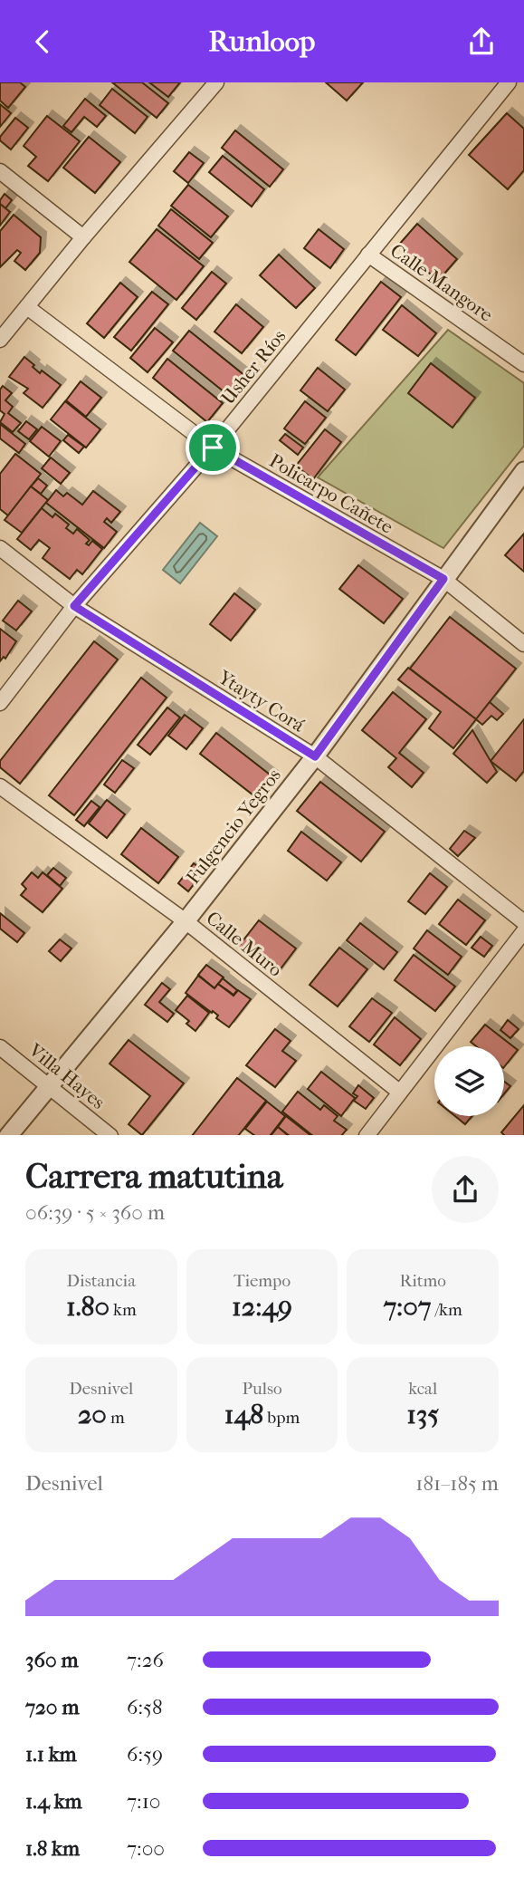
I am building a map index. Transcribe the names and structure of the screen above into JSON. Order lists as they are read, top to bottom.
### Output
{
  "streets": {
    "street": [
      "Calle Mangore",
      "Usher Ríos",
      "Policarpo Cañete",
      "Ytayty Corá",
      "Fulgencio Yegros",
      "Calle Muro",
      "Villa Hayes"
    ]
  },
  "crossings": [
    ["Calle Mangore", "Usher Ríos"],
    ["Usher Ríos", "Policarpo Cañete"],
    ["Usher Ríos", "Ytayty Corá"],
    ["Policarpo Cañete", "Fulgencio Yegros"],
    ["Ytayty Corá", "Fulgencio Yegros"],
    ["Fulgencio Yegros", "Calle Muro"],
    ["Fulgencio Yegros", "Villa Hayes"]
  ],
  "page": {
    "header": "Runloop",
    "heading": ["Carrera matutina", "06:39 · 5 × 360 m"],
    "stats": [
      ["Distancia", "1.80 km"],
      ["Tiempo", "12:49"],
      ["Ritmo", "7:07 /km"],
      ["Desnivel", "20 m"],
      ["Pulso", "148 bpm"],
      ["kcal", "135"]
    ],
    "chart": ["Desnivel", "181–185 m"],
    "list": [
      {
        "name": "360 m",
        "note": "7:26"
      },
      {
        "name": "720 m",
        "note": "6:58"
      },
      {
        "name": "1.1 km",
        "note": "6:59"
      },
      {
        "name": "1.4 km",
        "note": "7:10"
      },
      {
        "name": "1.8 km",
        "note": "7:00"
      }
    ]
  }
}
